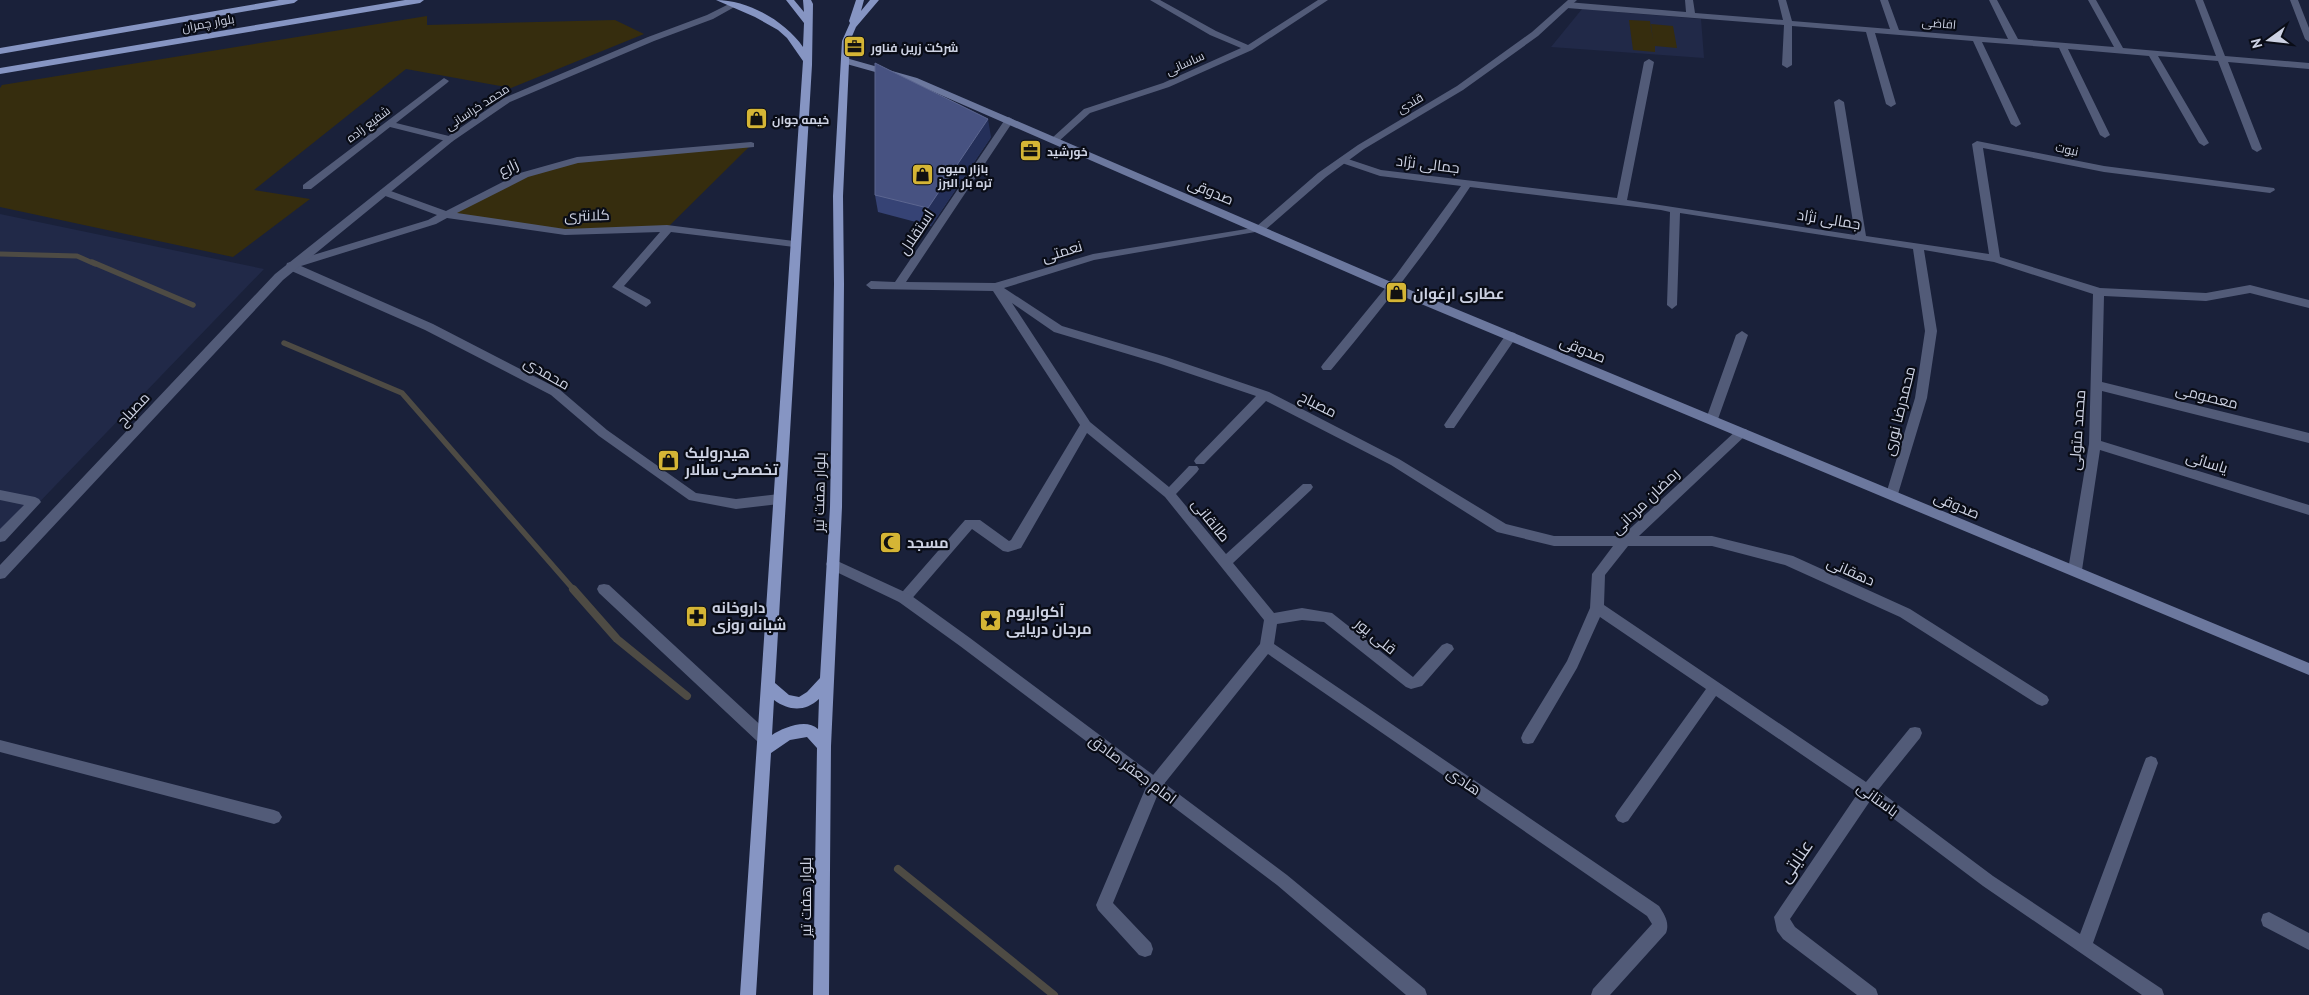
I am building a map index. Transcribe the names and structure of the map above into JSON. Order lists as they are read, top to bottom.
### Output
{
  "streets": {
    "main road": ["بلوار چمران", "صدوقی", "بلوار هفت تیر"],
    "street": [
      "افاضی",
      "ساسانی",
      "قندی",
      "محمد خراسانی",
      "شفیع زاده",
      "نبوت",
      "جمالی نژاد",
      "زارع",
      "کلانتری",
      "استقلال",
      "نعمتی",
      "محمدی",
      "معصومی",
      "مصباح",
      "محمدرضا نوری",
      "محمد متولی",
      "یاسائی",
      "رمضان مردانی",
      "طالقانی",
      "دهقانی",
      "قلی پور",
      "امام جعفر صادق",
      "هادی",
      "باستانی",
      "عنایتی"
    ]
  },
  "crossings": [
    ["افاضی", "قندی"],
    ["ساسانی", "صدوقی"],
    ["قندی", "جمالی نژاد"],
    ["قندی", "صدوقی"],
    ["قندی", "نعمتی"],
    ["محمد خراسانی", "زارع"],
    ["محمد خراسانی", "کلانتری"],
    ["محمد خراسانی", "محمدی"],
    ["محمد خراسانی", "مصباح"],
    ["نبوت", "جمالی نژاد"],
    ["جمالی نژاد", "محمدرضا نوری"],
    ["جمالی نژاد", "محمد متولی"],
    ["زارع", "کلانتری"],
    ["زارع", "محمدی"],
    ["زارع", "مصباح"],
    ["صدوقی", "استقلال"],
    ["صدوقی", "نعمتی"],
    ["صدوقی", "محمدرضا نوری"],
    ["صدوقی", "محمد متولی"],
    ["صدوقی", "بلوار هفت تیر"],
    ["صدوقی", "رمضان مردانی"],
    ["استقلال", "نعمتی"],
    ["نعمتی", "مصباح"],
    ["نعمتی", "طالقانی"],
    ["محمدی", "مصباح"],
    ["معصومی", "محمد متولی"],
    ["مصباح", "رمضان مردانی"],
    ["مصباح", "طالقانی"],
    ["مصباح", "دهقانی"],
    ["محمد متولی", "یاسائی"],
    ["بلوار هفت تیر", "امام جعفر صادق"],
    ["رمضان مردانی", "دهقانی"],
    ["رمضان مردانی", "باستانی"],
    ["طالقانی", "قلی پور"],
    ["باستانی", "عنایتی"]
  ],
  "places": {
    "office": ["شرکت زرین فناور", "خورشید"],
    "shop": [
      "خیمه جوان",
      "بازار میوه تره بار البرز",
      "عطاری ارغوان",
      "هیدرولیک تخصصی سالار"
    ],
    "mosque": ["مسجد"],
    "pharmacy": ["داروخانه شبانه روزی"],
    "place": ["آکواریوم مرجان دریایی"]
  },
  "north": "left"
}
